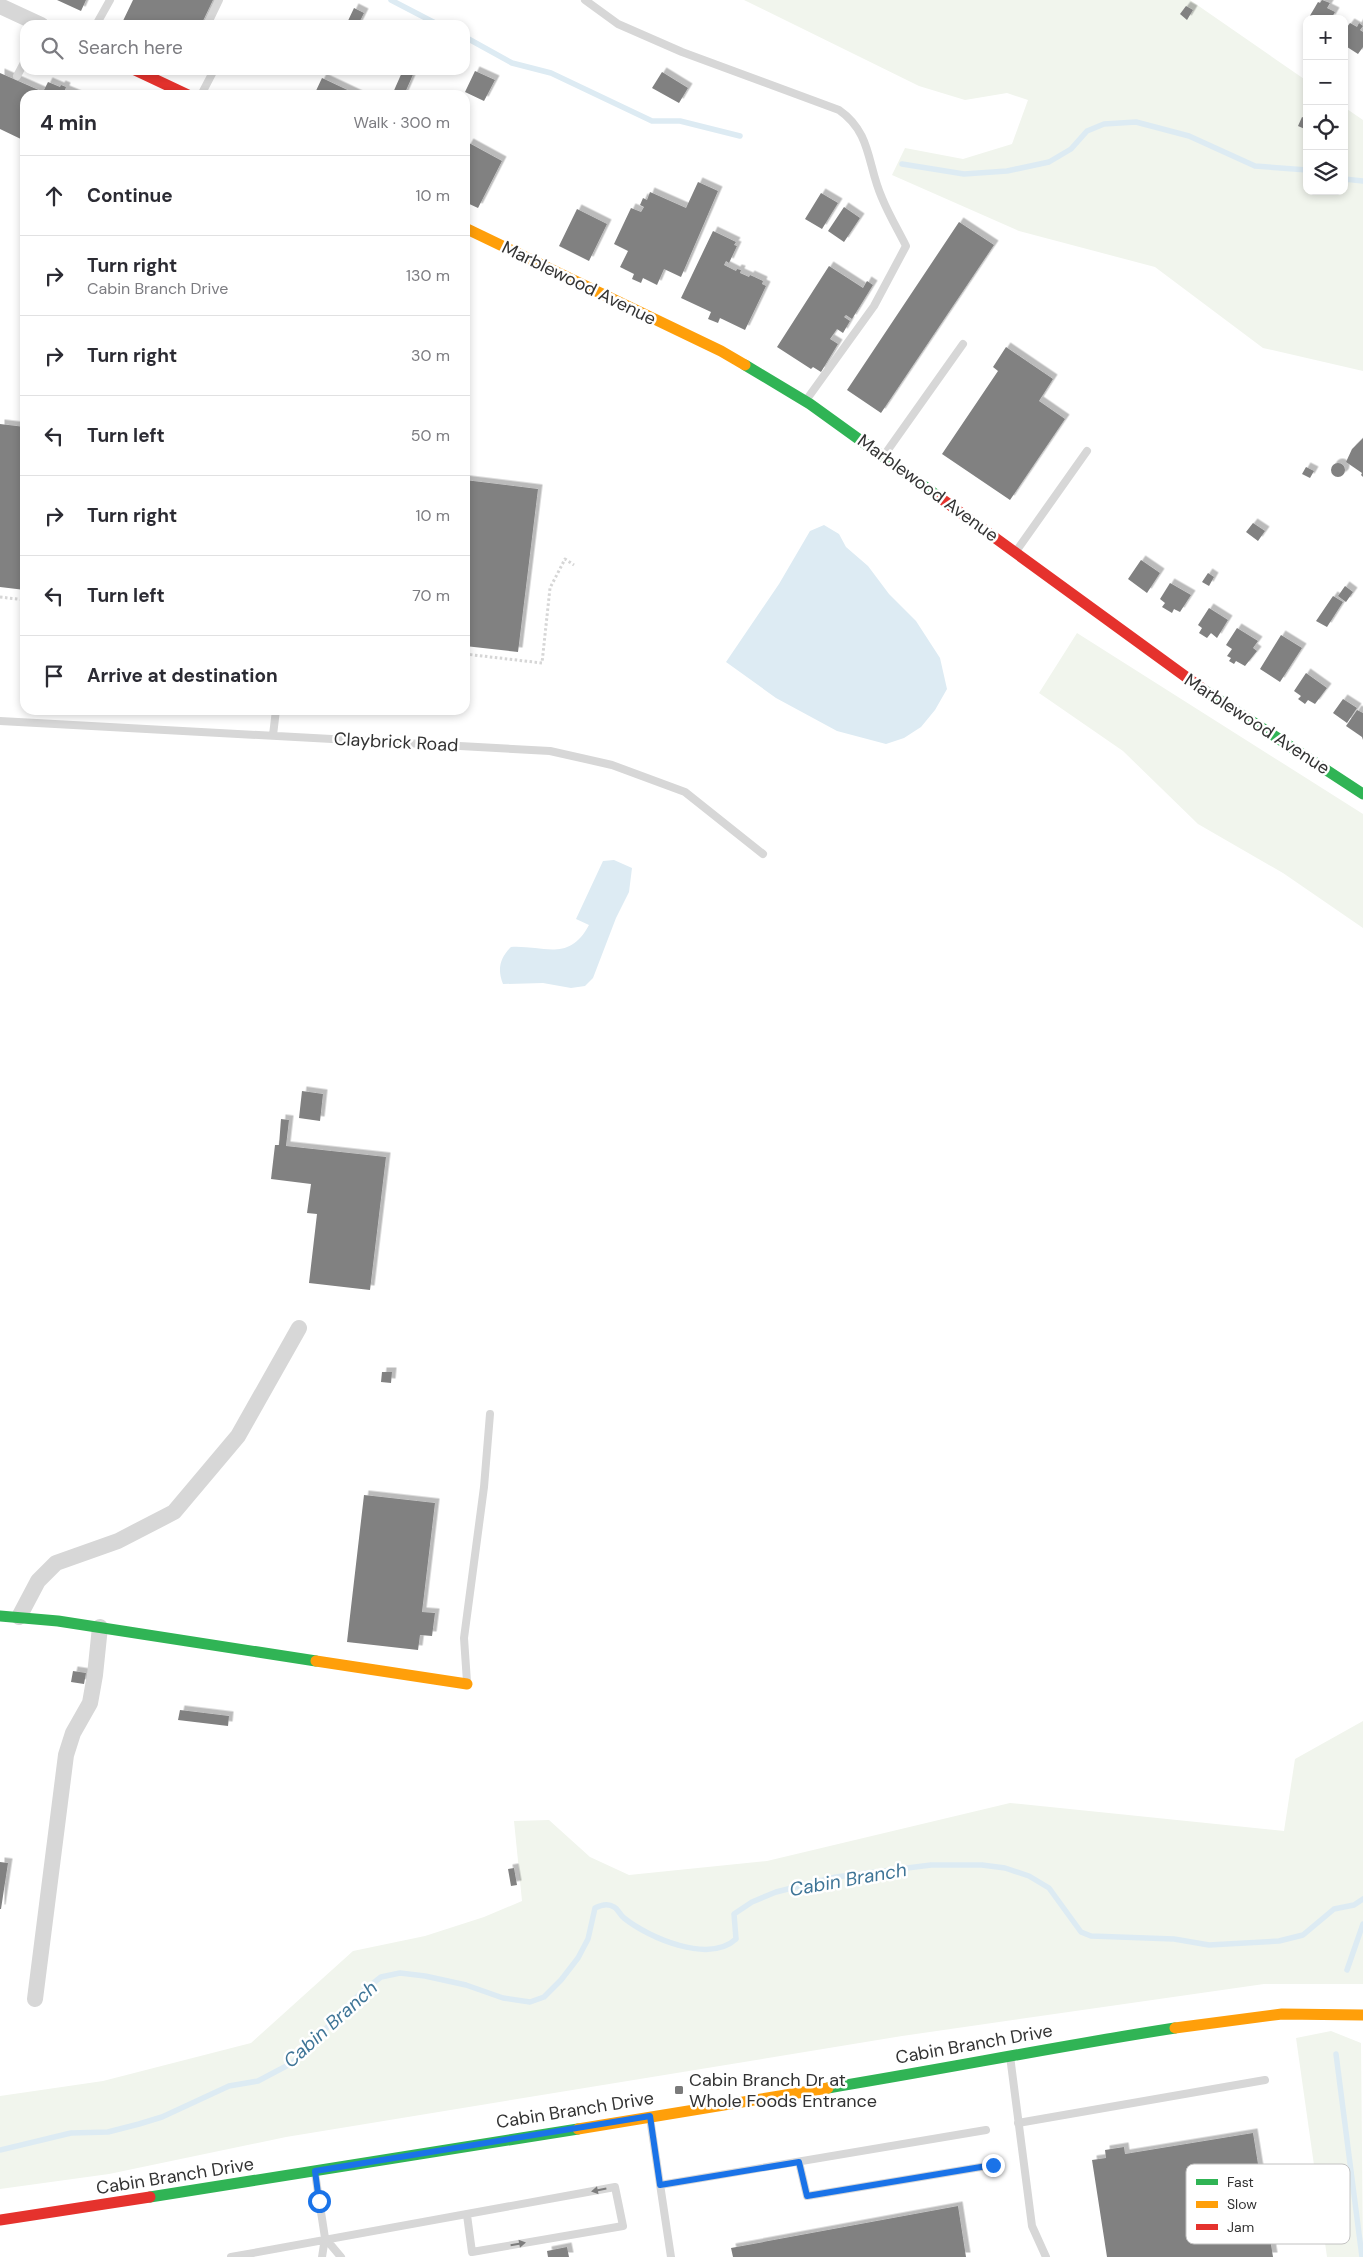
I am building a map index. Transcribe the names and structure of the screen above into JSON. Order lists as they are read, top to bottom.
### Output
{
  "streets": {
    "street": ["Marblewood Avenue", "Cabin Branch Drive"],
    "lane": ["Claybrick Road"]
  },
  "water": ["Cabin Branch"],
  "places": {
    "transit": ["Cabin Branch Dr at Whole Foods Entrance"]
  },
  "legend": ["Fast", "Slow", "Jam"],
  "page": {
    "map_buttons": ["+", "−"],
    "search": "Search here",
    "heading": ["4 min", "Walk · 300 m"],
    "list": [
      ["Continue", "10 m"],
      ["Turn right", "Cabin Branch Drive", "130 m"],
      ["Turn right", "30 m"],
      ["Turn left", "50 m"],
      ["Turn right", "10 m"],
      ["Turn left", "70 m"],
      "Arrive at destination"
    ]
  }
}
